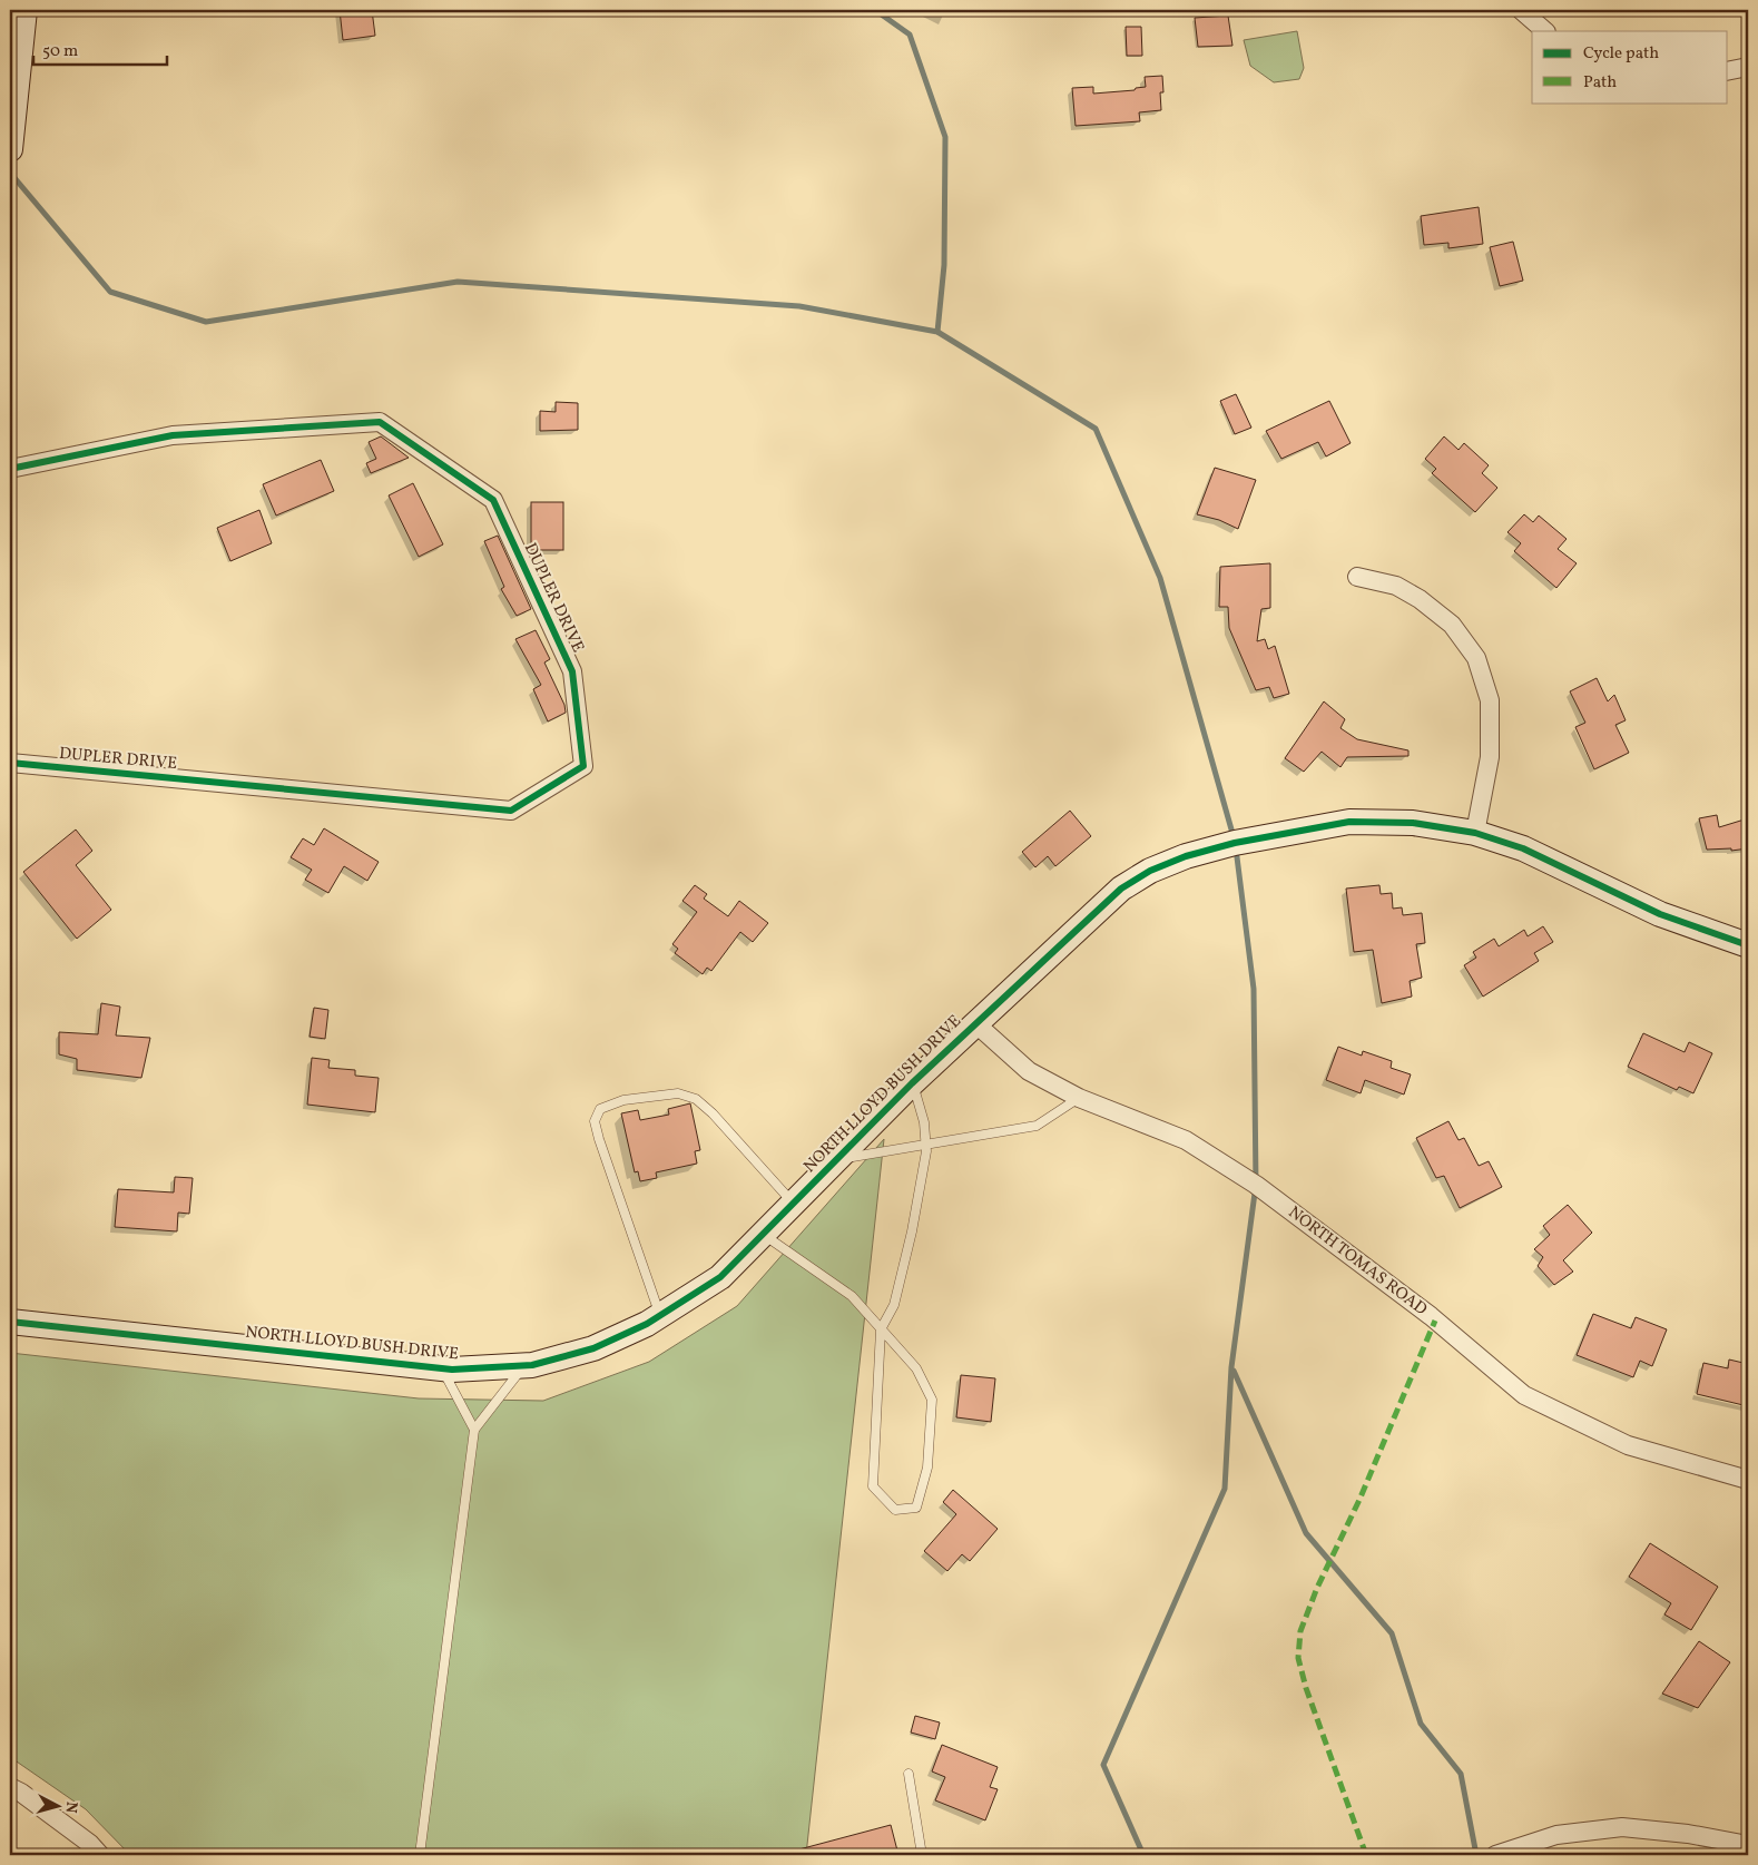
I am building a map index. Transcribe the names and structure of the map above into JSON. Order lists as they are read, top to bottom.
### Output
{
  "streets": {
    "street": ["DUPLER DRIVE", "NORTH LLOYD BUSH DRIVE", "NORTH TOMAS ROAD"]
  },
  "crossings": [
    ["NORTH LLOYD BUSH DRIVE", "NORTH TOMAS ROAD"]
  ],
  "legend": ["Cycle path", "Path"],
  "scale_bar": "50 m",
  "north": "right"
}
